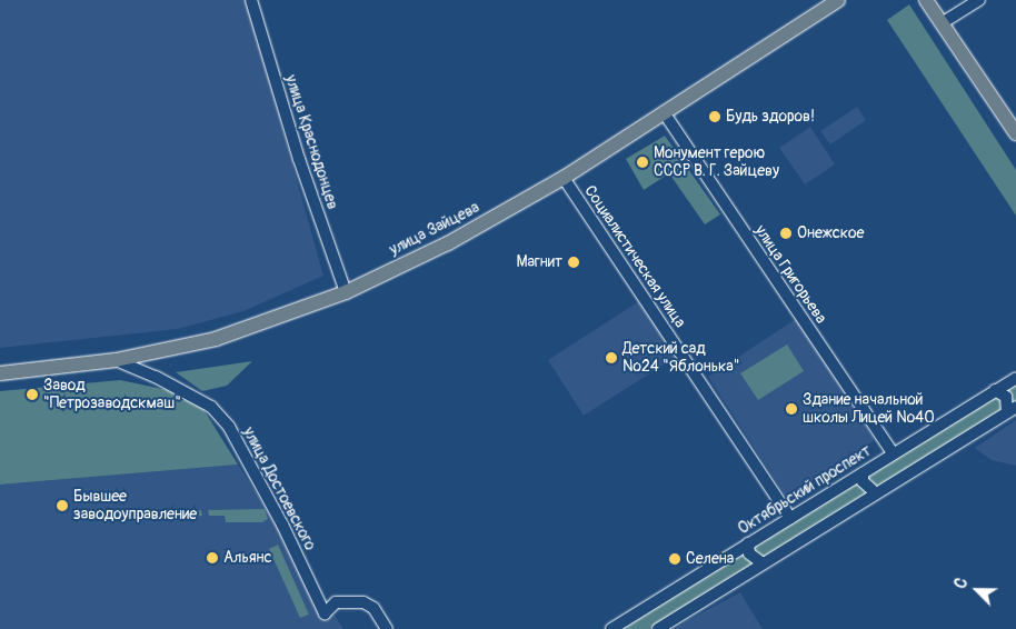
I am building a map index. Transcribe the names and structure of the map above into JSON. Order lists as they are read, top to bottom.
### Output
{
  "streets": {
    "main road": ["улица Зайцева"],
    "street": [
      "улица Краснодонцев",
      "Социалистическая улица",
      "улица Григорьева",
      "улица Достоевского",
      "Октябрьский проспект"
    ]
  },
  "crossings": [
    ["улица Краснодонцев", "улица Зайцева"],
    ["улица Зайцева", "Социалистическая улица"],
    ["улица Зайцева", "улица Григорьева"],
    ["улица Зайцева", "улица Достоевского"],
    ["Социалистическая улица", "Октябрьский проспект"],
    ["улица Григорьева", "Октябрьский проспект"]
  ],
  "places": [
    "Будь здоров!",
    "Монумент герою СССР В. Г. Зайцеву",
    "Онежское",
    "Магнит",
    "Детский сад №24 \"Яблонька\"",
    "Завод \"Петрозаводскмаш\"",
    "Здание начальной школы Лицей №40",
    "Бывшее заводоуправление",
    "Альянс",
    "Селена"
  ],
  "north": "top left"
}
